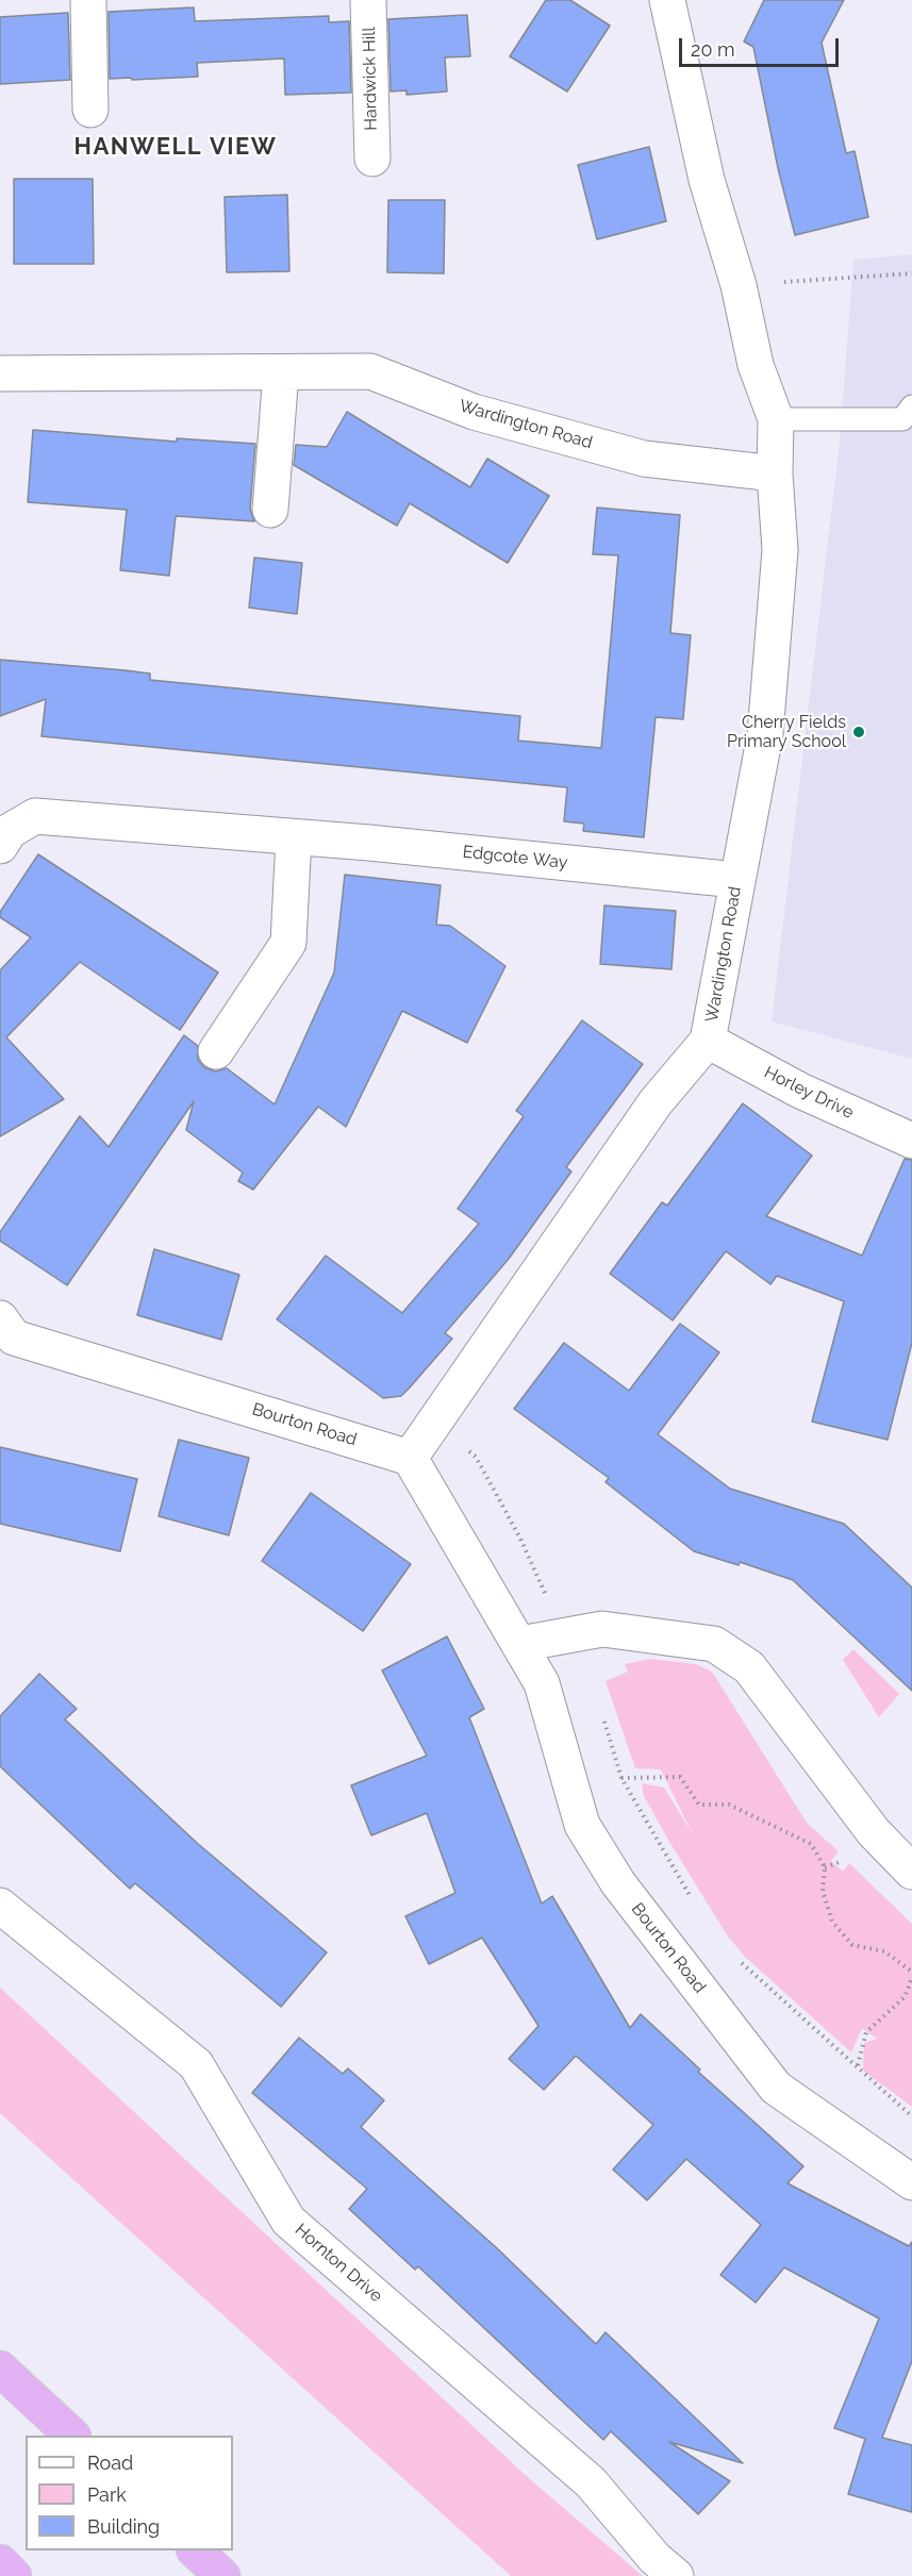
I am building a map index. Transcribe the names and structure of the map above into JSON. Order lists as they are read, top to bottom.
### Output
{
  "streets": {
    "street": [
      "Hardwick Hill",
      "Wardington Road",
      "Edgcote Way",
      "Horley Drive",
      "Bourton Road",
      "Hornton Drive"
    ]
  },
  "crossings": [
    ["Wardington Road", "Edgcote Way"],
    ["Wardington Road", "Horley Drive"],
    ["Wardington Road", "Bourton Road"]
  ],
  "districts": ["HANWELL VIEW"],
  "places": ["Cherry Fields Primary School"],
  "legend": ["Road", "Park", "Building"],
  "scale_bar": "20 m"
}
